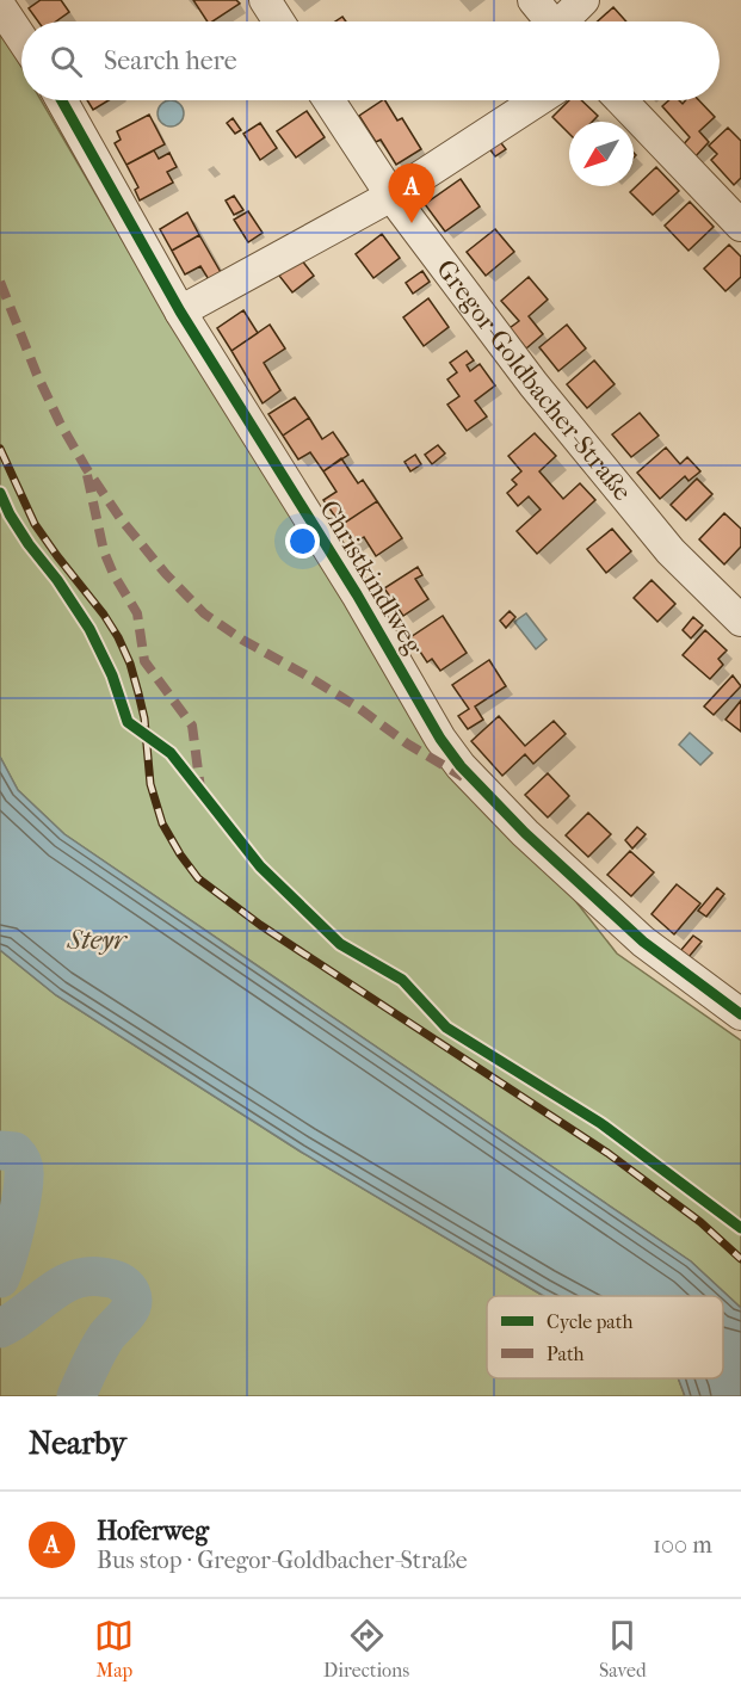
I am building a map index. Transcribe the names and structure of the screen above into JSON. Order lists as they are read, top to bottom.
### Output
{
  "streets": {
    "street": ["Gregor-Goldbacher-Straße", "Christkindlweg"]
  },
  "water": ["Steyr"],
  "legend": ["Cycle path", "Path"],
  "north": "bottom left",
  "page": {
    "search": "Search here",
    "pins": "A",
    "heading": "Nearby",
    "list": [
      {
        "mark": "A",
        "name": "Hoferweg",
        "note": "Bus stop · Gregor-Goldbacher-Straße",
        "value": "100 m"
      }
    ],
    "nav": ["Map", "Directions", "Saved"]
  }
}
